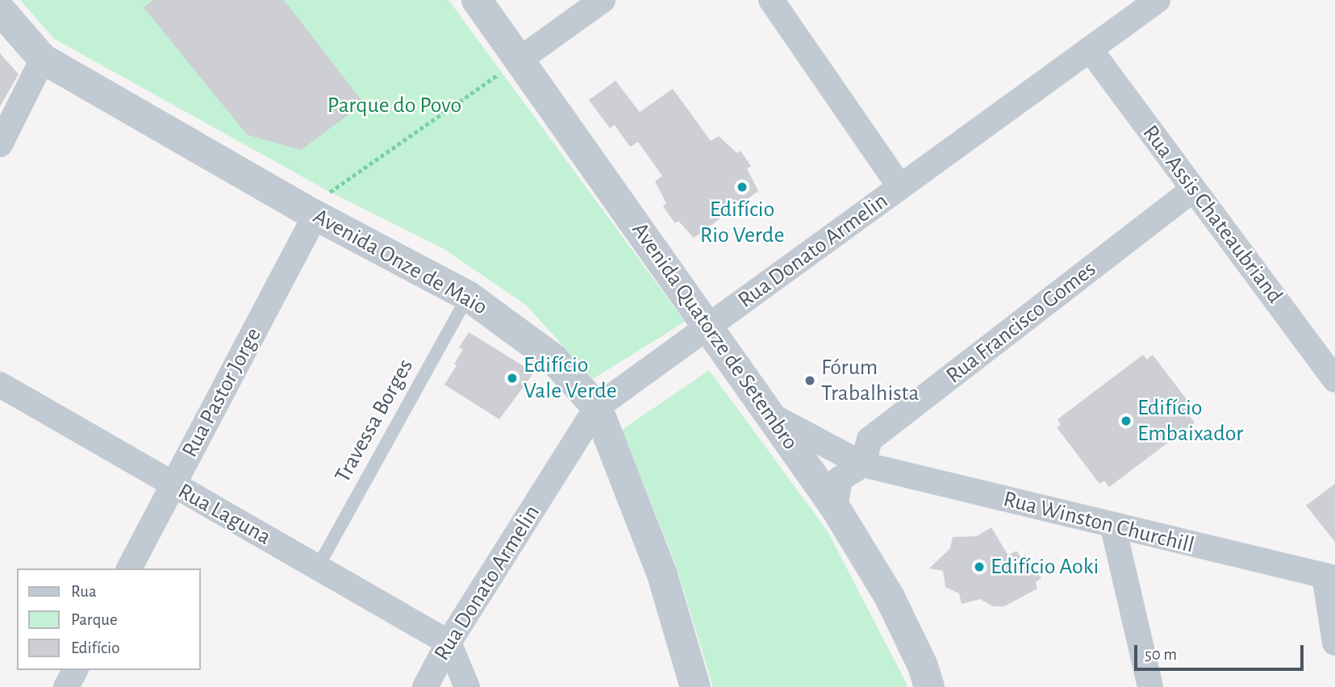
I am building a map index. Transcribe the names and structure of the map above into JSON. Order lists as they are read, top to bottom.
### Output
{
  "streets": {
    "street": [
      "Rua Assis Chateaubriand",
      "Rua Donato Armelin",
      "Avenida Onze de Maio",
      "Rua Francisco Gomes",
      "Avenida Quatorze de Setembro",
      "Rua Pastor Jorge",
      "Rua Laguna",
      "Rua Winston Churchill"
    ],
    "lane": ["Travessa Borges"]
  },
  "crossings": [
    ["Rua Assis Chateaubriand", "Rua Donato Armelin"],
    ["Rua Assis Chateaubriand", "Rua Francisco Gomes"],
    ["Rua Donato Armelin", "Avenida Onze de Maio"],
    ["Rua Donato Armelin", "Avenida Quatorze de Setembro"],
    ["Rua Donato Armelin", "Rua Laguna"],
    ["Avenida Onze de Maio", "Rua Pastor Jorge"],
    ["Avenida Onze de Maio", "Travessa Borges"],
    ["Rua Francisco Gomes", "Rua Winston Churchill"],
    ["Avenida Quatorze de Setembro", "Rua Winston Churchill"],
    ["Rua Pastor Jorge", "Rua Laguna"],
    ["Travessa Borges", "Rua Laguna"]
  ],
  "parks": ["Parque do Povo"],
  "places": [
    "Edifício Rio Verde",
    "Edifício Vale Verde",
    "Fórum Trabalhista",
    "Edifício Embaixador",
    "Edifício Aoki"
  ],
  "legend": ["Rua", "Parque", "Edifício"],
  "scale_bar": "50 m"
}
